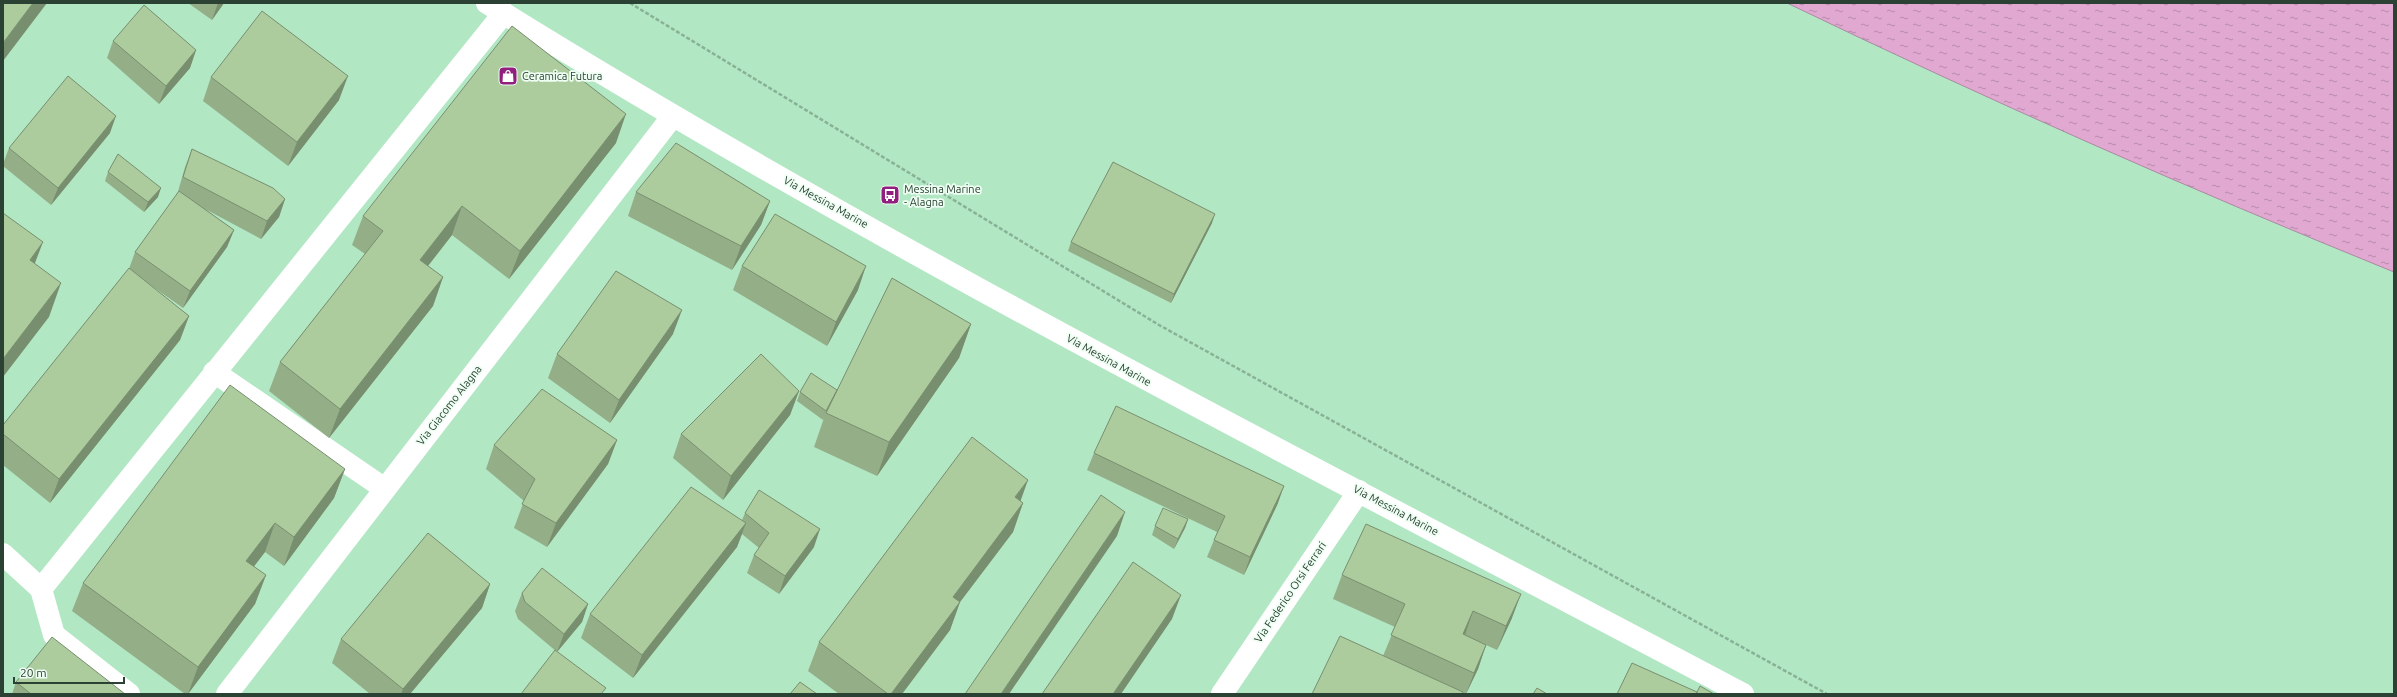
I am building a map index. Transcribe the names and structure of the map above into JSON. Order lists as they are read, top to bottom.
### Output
{
  "streets": {
    "street": ["Via Messina Marine", "Via Giacomo Alagna", "Via Federico Orsi Ferrari"]
  },
  "crossings": [
    ["Via Messina Marine", "Via Giacomo Alagna"],
    ["Via Messina Marine", "Via Federico Orsi Ferrari"]
  ],
  "places": {
    "shop": ["Ceramica Futura"],
    "bus stop": ["Messina Marine - Alagna"]
  },
  "scale_bar": "20 m"
}
